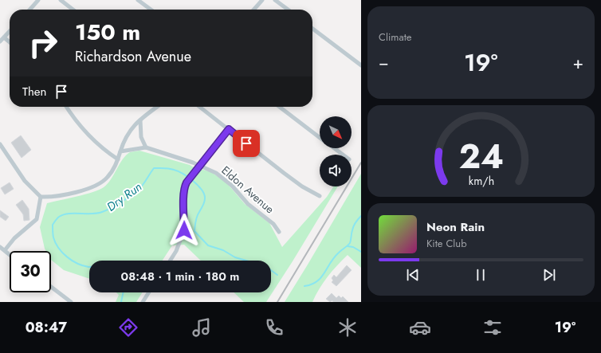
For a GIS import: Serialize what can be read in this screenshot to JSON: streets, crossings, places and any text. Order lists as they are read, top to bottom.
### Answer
{
  "streets": {
    "street": ["Eldon Avenue"]
  },
  "water": ["Dry Run"],
  "north": "bottom right",
  "page": {
    "tile": "Climate",
    "turn": ["150 m", "Richardson Avenue"],
    "heat": ["−", "19°", "+"],
    "then": "Then",
    "song": ["Neon Rain", "Kite Club"],
    "limit": "30",
    "trip": "08:48 · 1 min · 180 m",
    "tabs": ["08:47", "19°"],
    "gauge": ["24", "km/h"]
  }
}
